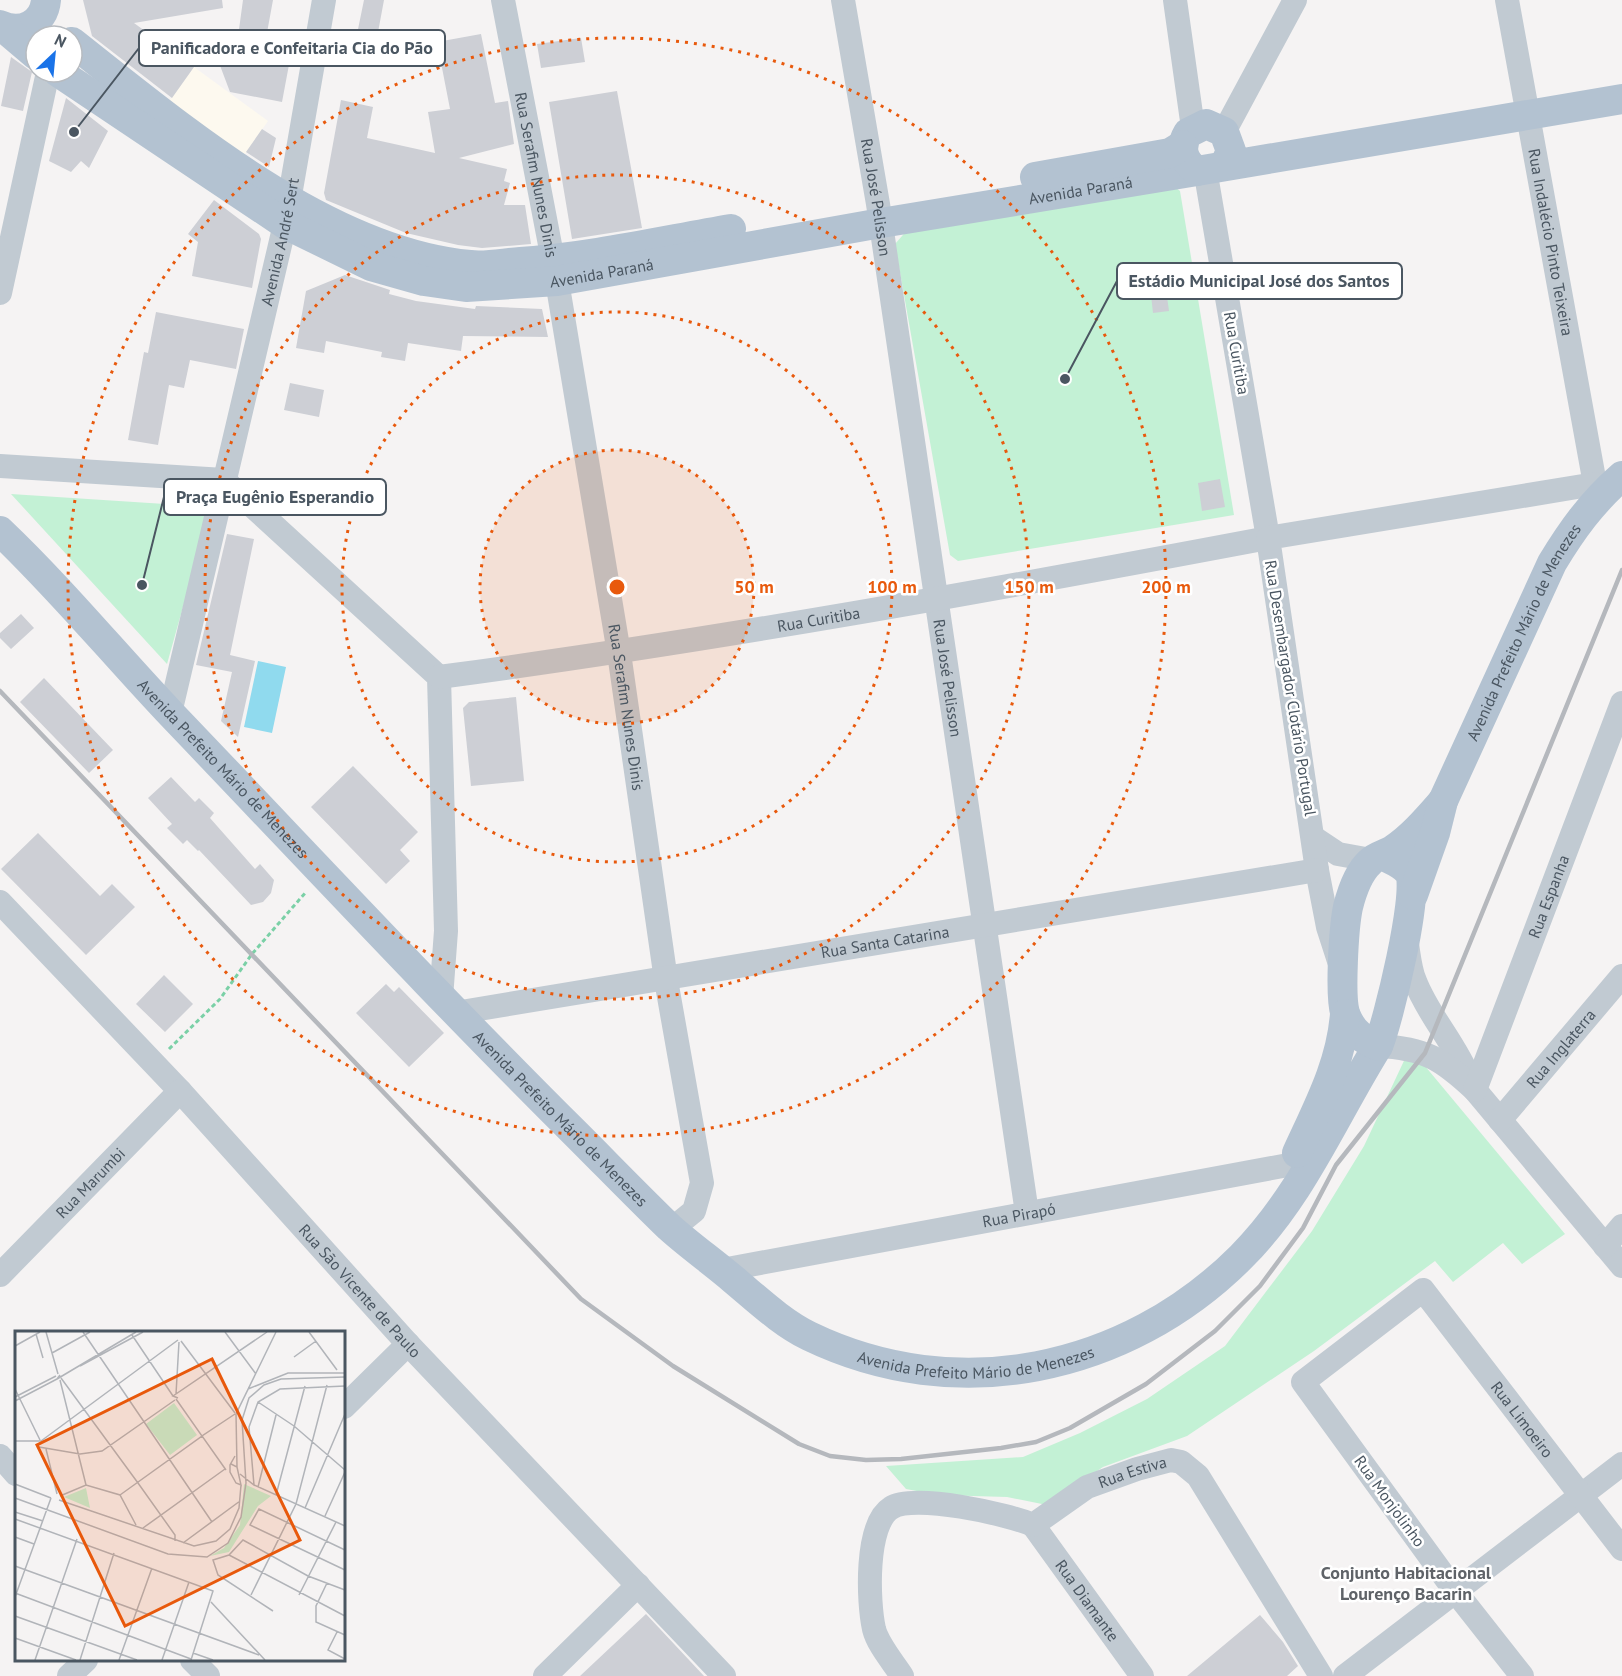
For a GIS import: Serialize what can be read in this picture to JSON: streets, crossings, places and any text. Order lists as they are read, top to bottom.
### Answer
{
  "streets": {
    "main road": ["Avenida Paraná", "Avenida Prefeito Mário de Menezes"],
    "street": [
      "Rua Serafim Nunes Dinis",
      "Rua José Pelisson",
      "Avenida André Sert",
      "Rua Indalécio Pinto Teixeira",
      "Rua Curitiba",
      "Rua Desembargador Clotário Portugal",
      "Rua Espanha",
      "Rua Santa Catarina",
      "Rua Inglaterra",
      "Rua Marumbi",
      "Rua Pirapó",
      "Rua São Vicente de Paulo",
      "Rua Limoeiro",
      "Rua Estiva",
      "Rua Monjolinho",
      "Rua Diamante"
    ]
  },
  "crossings": [
    ["Rua Serafim Nunes Dinis", "Avenida Paraná"],
    ["Rua Serafim Nunes Dinis", "Rua Curitiba"],
    ["Rua Serafim Nunes Dinis", "Avenida Prefeito Mário de Menezes"],
    ["Rua Serafim Nunes Dinis", "Rua Santa Catarina"],
    ["Avenida Paraná", "Rua José Pelisson"],
    ["Avenida Paraná", "Avenida André Sert"],
    ["Avenida Paraná", "Rua Indalécio Pinto Teixeira"],
    ["Avenida Paraná", "Rua Curitiba"],
    ["Rua José Pelisson", "Rua Curitiba"],
    ["Rua José Pelisson", "Rua Santa Catarina"],
    ["Rua José Pelisson", "Rua Pirapó"],
    ["Avenida André Sert", "Avenida Prefeito Mário de Menezes"],
    ["Rua Indalécio Pinto Teixeira", "Rua Curitiba"],
    ["Rua Indalécio Pinto Teixeira", "Avenida Prefeito Mário de Menezes"],
    ["Rua Curitiba", "Avenida Prefeito Mário de Menezes"],
    ["Rua Curitiba", "Rua Desembargador Clotário Portugal"],
    ["Avenida Prefeito Mário de Menezes", "Rua Desembargador Clotário Portugal"],
    ["Avenida Prefeito Mário de Menezes", "Rua Santa Catarina"],
    ["Avenida Prefeito Mário de Menezes", "Rua Pirapó"],
    ["Rua Desembargador Clotário Portugal", "Rua Santa Catarina"],
    ["Rua Marumbi", "Rua São Vicente de Paulo"],
    ["Rua Limoeiro", "Rua Monjolinho"],
    ["Rua Estiva", "Rua Diamante"]
  ],
  "districts": ["Conjunto Habitacional Lourenço Bacarin"],
  "places": ["Panificadora e Confeitaria Cia do Pão", "Estádio Municipal José dos Santos", "Praça Eugênio Esperandio"],
  "north": "top right",
  "rings": [
    "50 m",
    "100 m",
    "150 m",
    "200 m"
  ]
}
